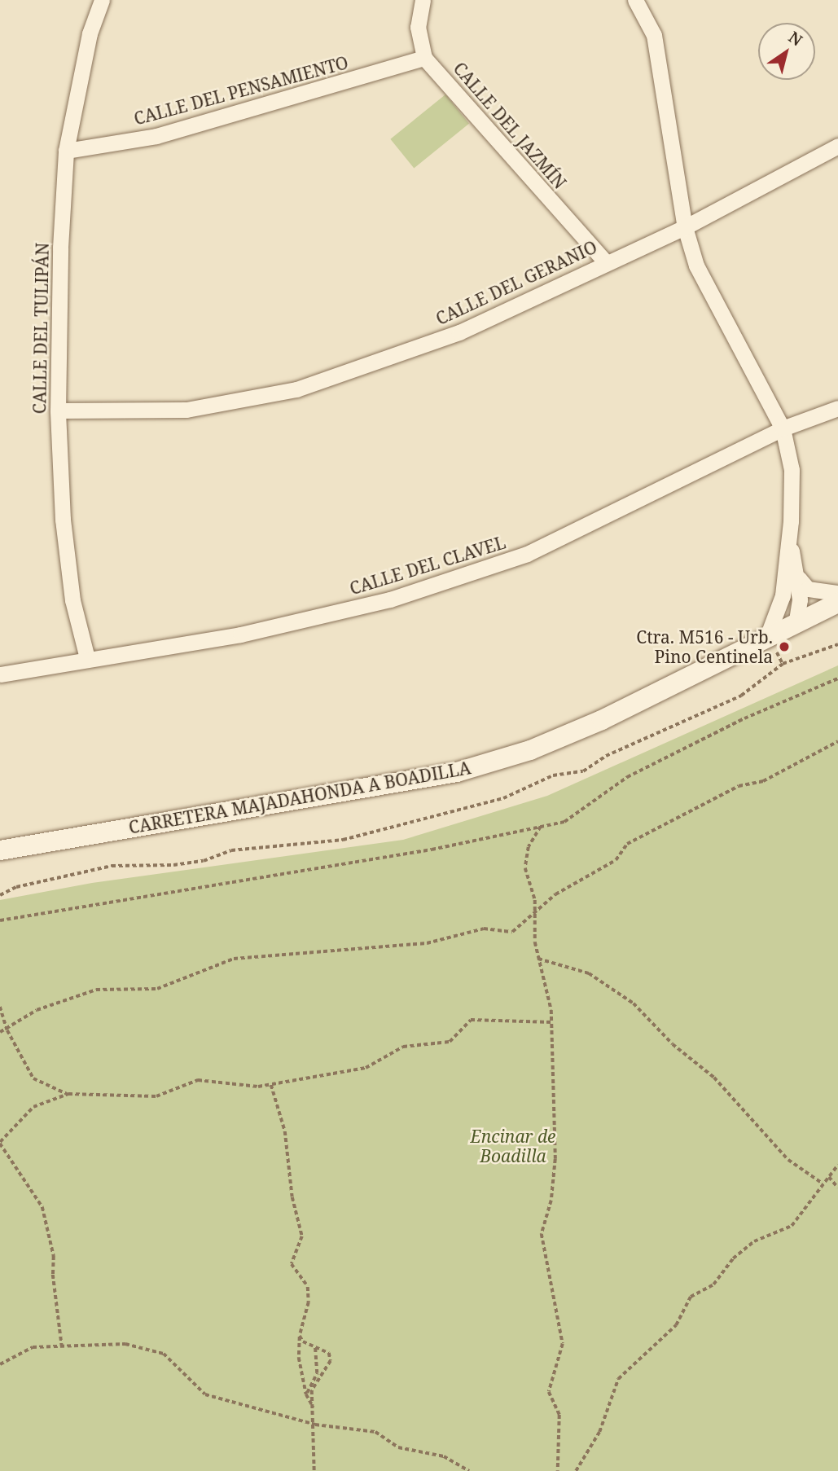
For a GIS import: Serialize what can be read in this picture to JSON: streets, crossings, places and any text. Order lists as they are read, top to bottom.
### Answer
{
  "streets": {
    "street": [
      "CALLE DEL PENSAMIENTO",
      "CALLE DEL JAZMÍN",
      "CALLE DEL GERANIO",
      "CALLE DEL TULIPÁN",
      "CALLE DEL CLAVEL",
      "CARRETERA MAJADAHONDA A BOADILLA"
    ]
  },
  "crossings": [
    ["CALLE DEL PENSAMIENTO", "CALLE DEL JAZMÍN"],
    ["CALLE DEL PENSAMIENTO", "CALLE DEL TULIPÁN"],
    ["CALLE DEL JAZMÍN", "CALLE DEL GERANIO"],
    ["CALLE DEL GERANIO", "CALLE DEL TULIPÁN"],
    ["CALLE DEL TULIPÁN", "CALLE DEL CLAVEL"]
  ],
  "parks": ["Encinar de Boadilla"],
  "places": ["Ctra. M516 - Urb. Pino Centinela"],
  "north": "top right"
}
